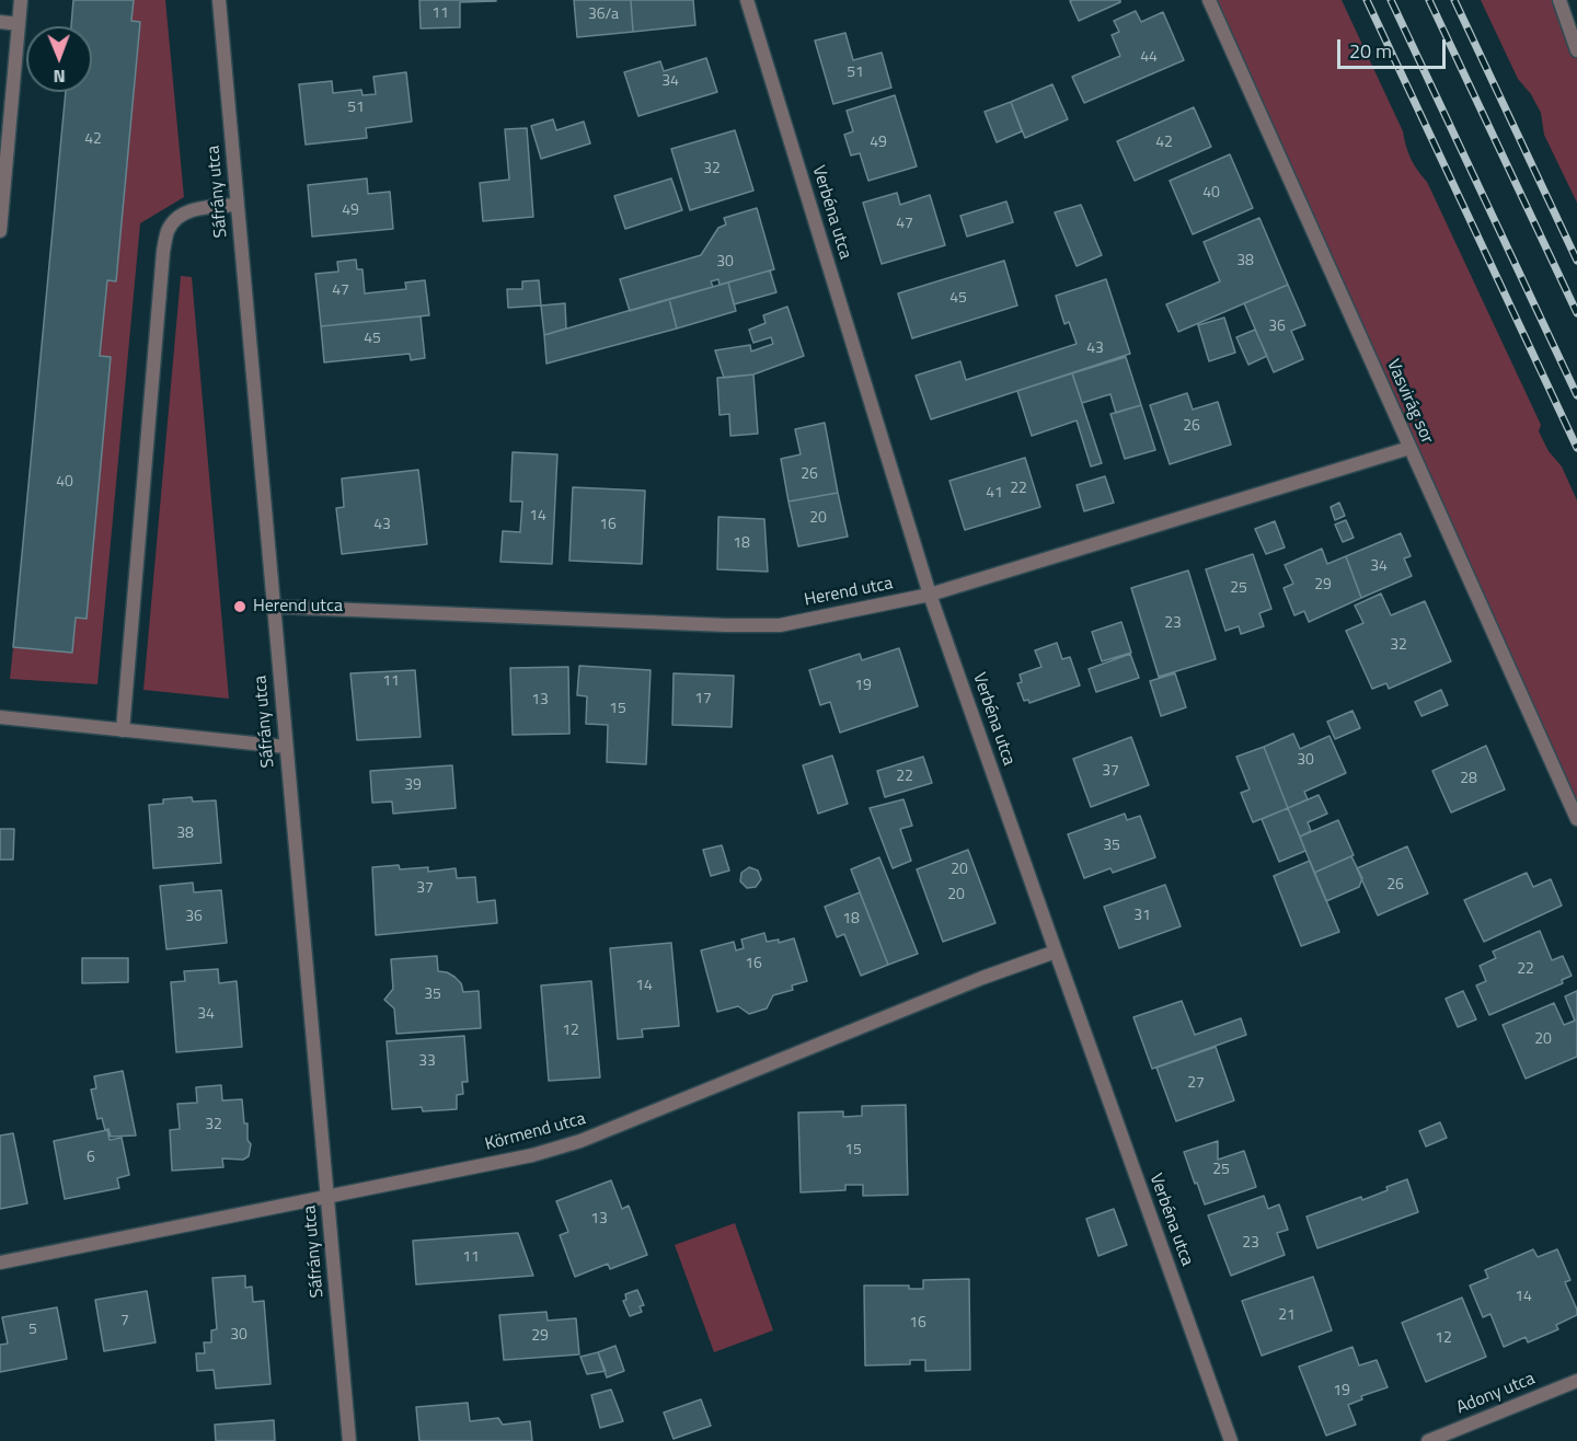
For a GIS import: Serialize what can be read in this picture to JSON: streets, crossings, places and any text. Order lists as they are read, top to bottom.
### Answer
{
  "streets": {
    "street": [
      "Sáfrány utca",
      "Verbéna utca",
      "Vasvirág sor",
      "Herend utca",
      "Körmend utca",
      "Adony utca"
    ]
  },
  "crossings": [
    ["Sáfrány utca", "Herend utca"],
    ["Sáfrány utca", "Körmend utca"],
    ["Verbéna utca", "Herend utca"],
    ["Verbéna utca", "Körmend utca"],
    ["Vasvirág sor", "Herend utca"]
  ],
  "places": ["Herend utca"],
  "house_numbers": [
    "11",
    "36/a",
    "44",
    "51",
    "34",
    "51",
    "42",
    "49",
    "42",
    "32",
    "40",
    "49",
    "47",
    "38",
    "30",
    "47",
    "45",
    "36",
    "45",
    "43",
    "26",
    "26",
    "40",
    "22",
    "41",
    "14",
    "20",
    "43",
    "16",
    "18",
    "34",
    "29",
    "25",
    "23",
    "32",
    "11",
    "19",
    "17",
    "13",
    "15",
    "30",
    "37",
    "22",
    "28",
    "39",
    "38",
    "35",
    "20",
    "26",
    "37",
    "20",
    "31",
    "36",
    "18",
    "16",
    "22",
    "14",
    "35",
    "34",
    "12",
    "20",
    "33",
    "27",
    "32",
    "15",
    "6",
    "25",
    "13",
    "23",
    "11",
    "14",
    "21",
    "7",
    "16",
    "5",
    "30",
    "29",
    "12",
    "19"
  ],
  "scale_bar": "20 m",
  "north": "bottom"
}
